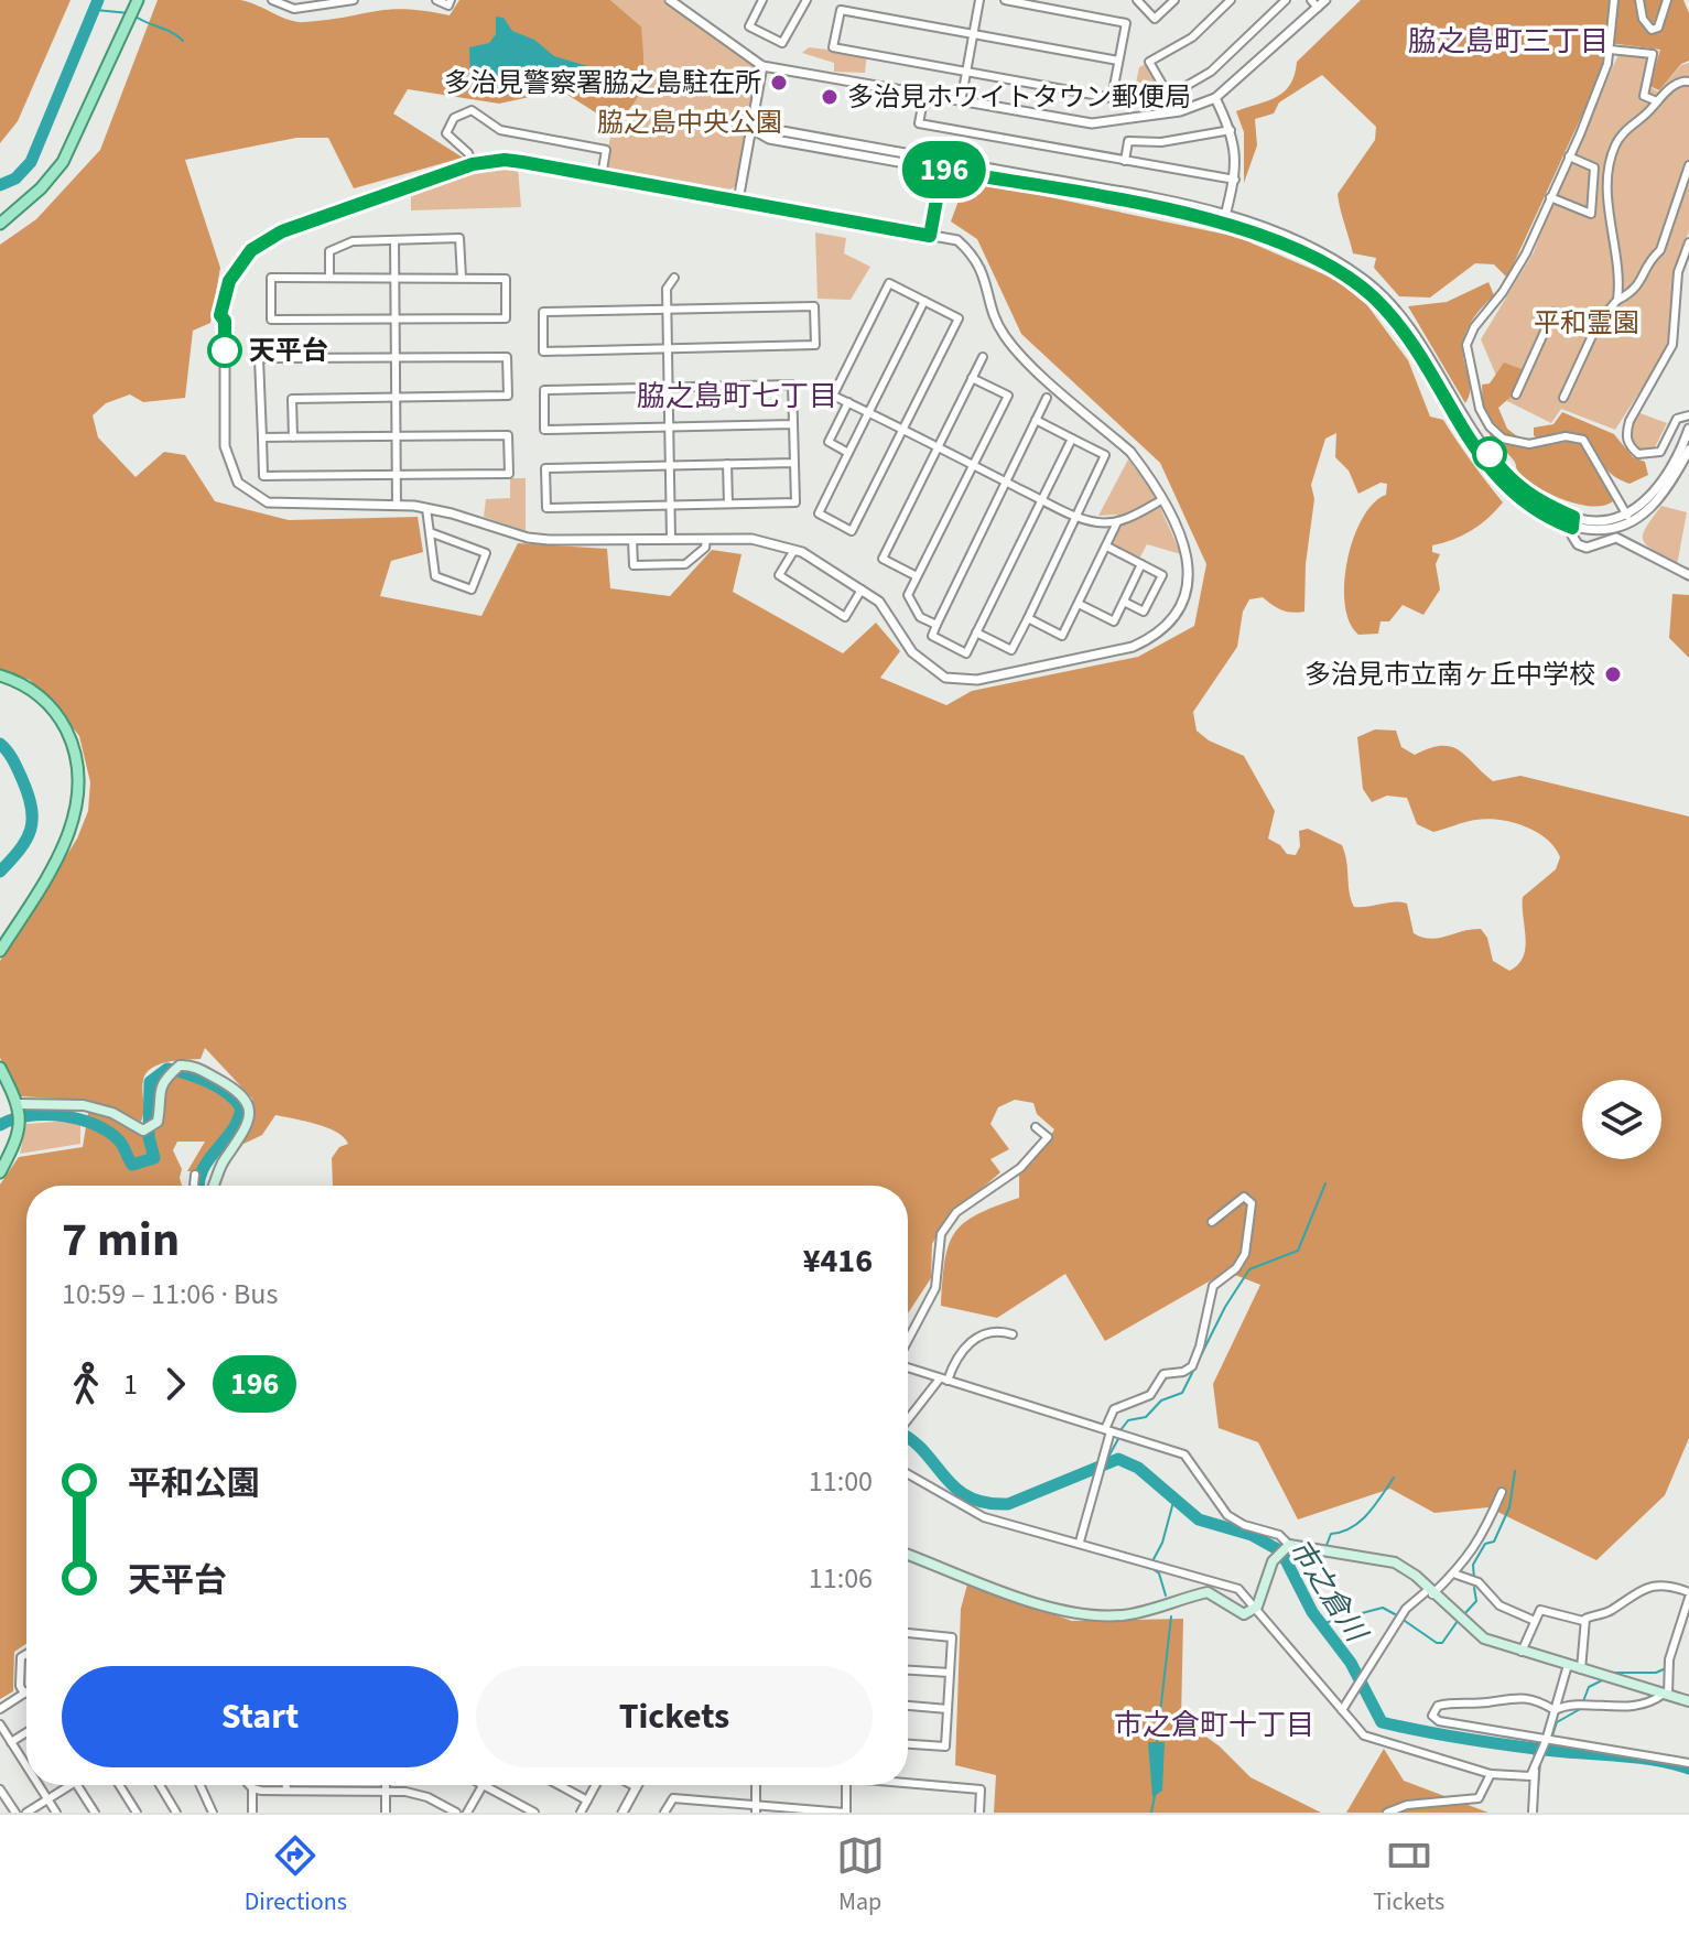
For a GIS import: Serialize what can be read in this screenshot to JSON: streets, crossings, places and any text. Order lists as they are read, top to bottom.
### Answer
{
  "districts": ["脇之島町三丁目", "脇之島町七丁目", "市之倉町十丁目"],
  "water": ["市之倉川"],
  "parks": ["脇之島中央公園", "平和霊園"],
  "places": [
    "多治見警察署脇之島駐在所",
    "多治見ホワイトタウン郵便局",
    "天平台",
    "多治見市立南ヶ丘中学校"
  ],
  "lines": ["bus line 196"],
  "page": {
    "on_map": "196",
    "heading": ["7 min", "10:59 – 11:06 · Bus", "¥416"],
    "legs": ["1", "196"],
    "list": [
      {
        "name": "平和公園",
        "value": "11:00"
      },
      {
        "name": "天平台",
        "value": "11:06"
      }
    ],
    "buttons": ["Start", "Tickets"],
    "tabs": ["Directions", "Map", "Tickets"]
  }
}
